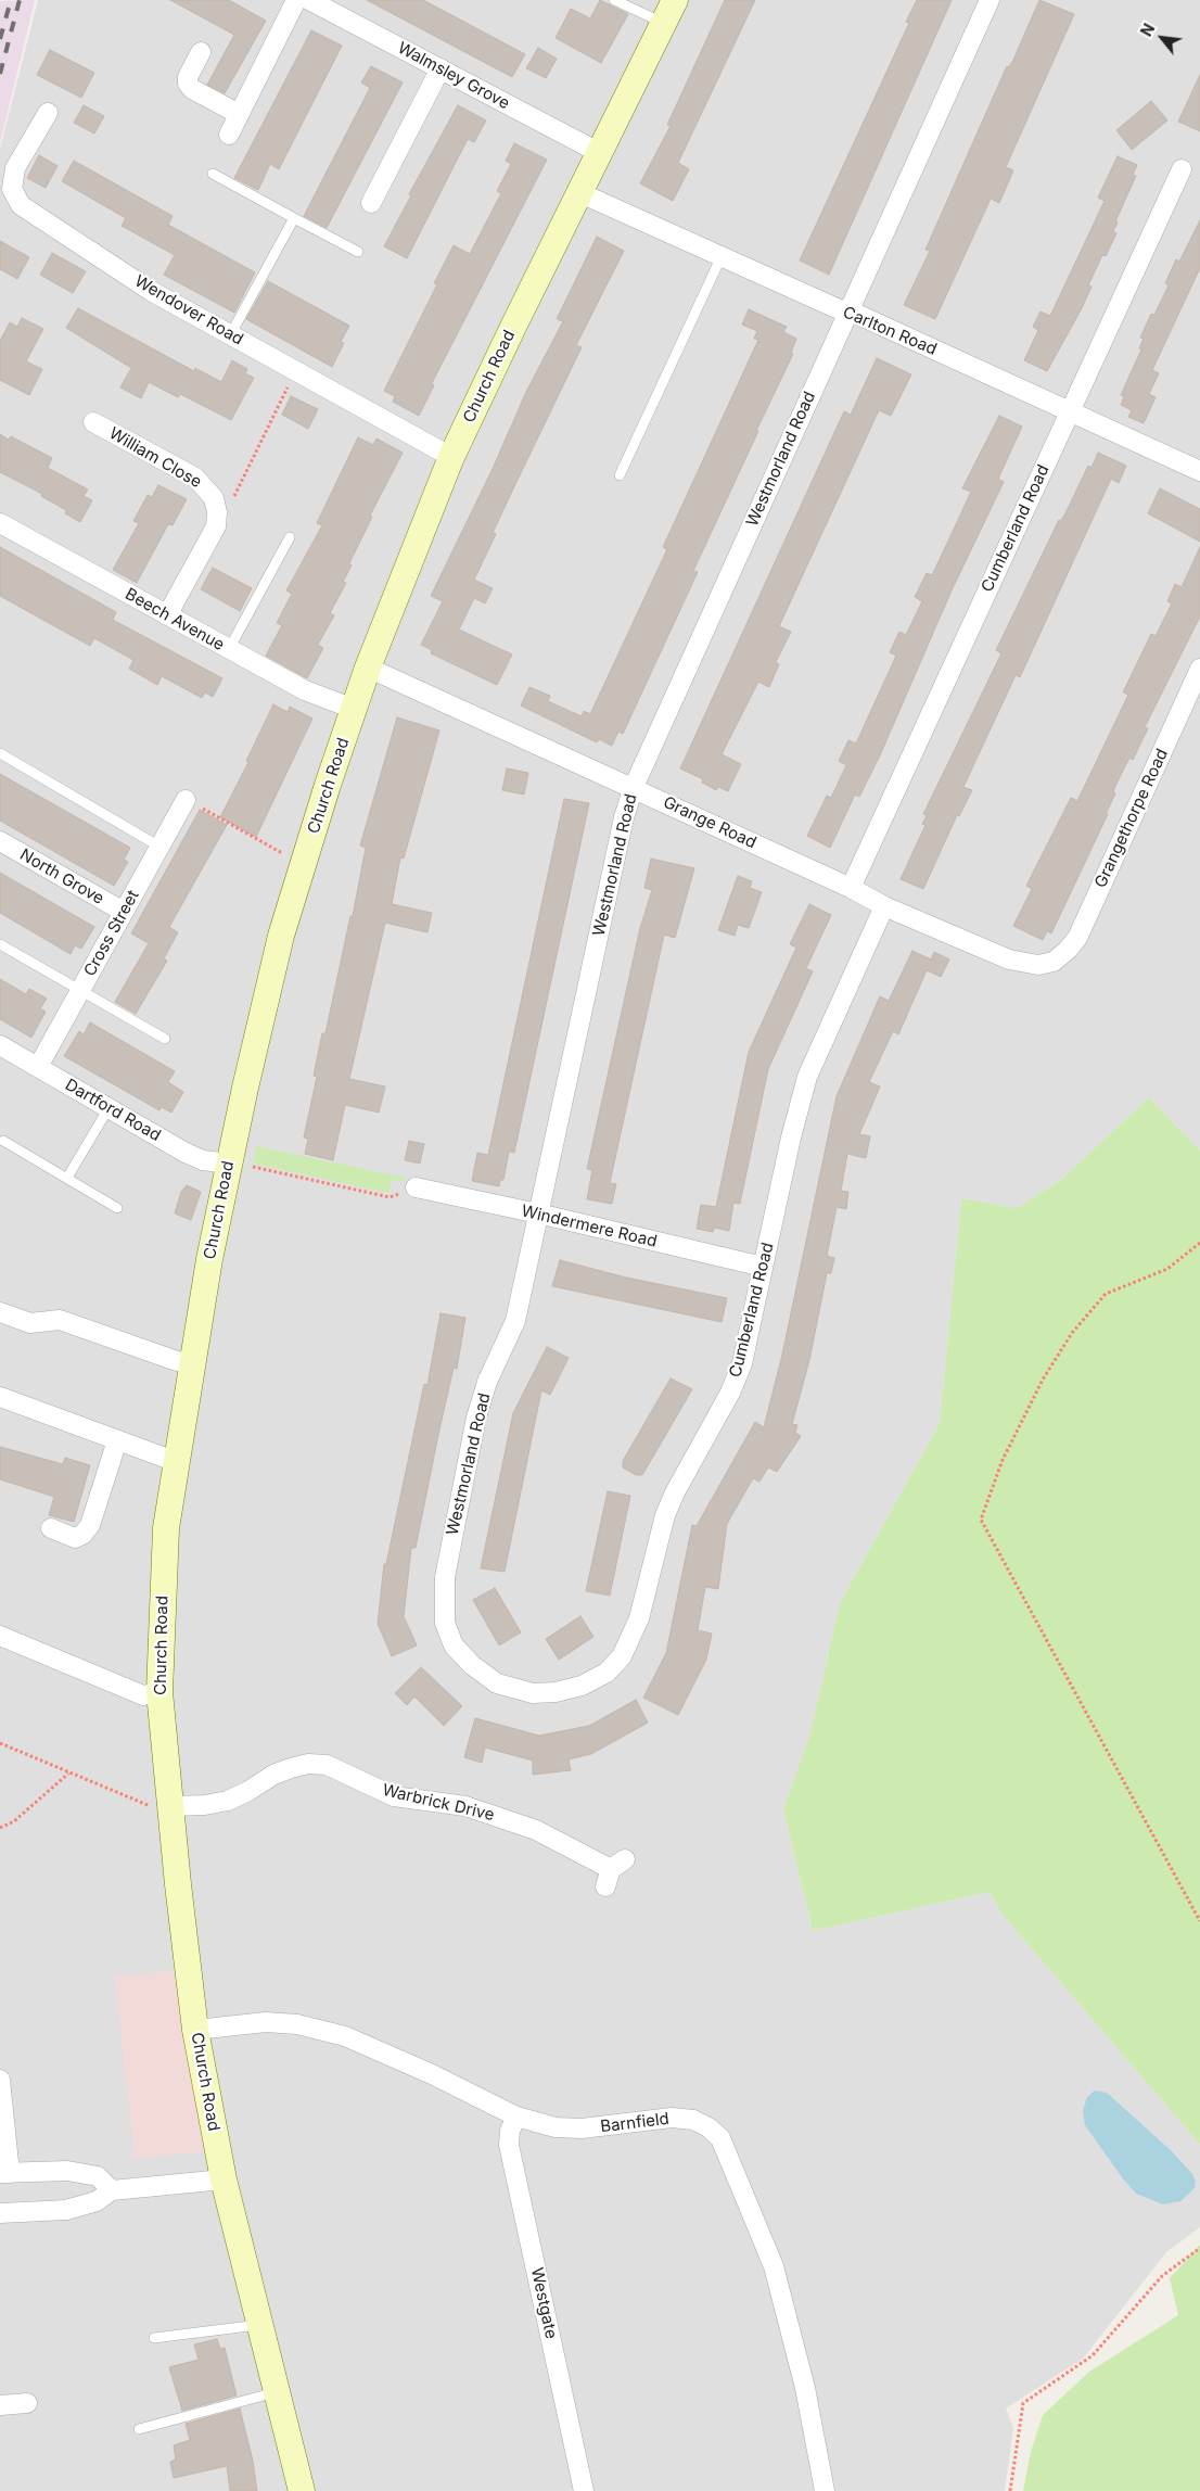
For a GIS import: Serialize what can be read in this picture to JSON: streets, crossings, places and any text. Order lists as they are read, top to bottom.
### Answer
{
  "streets": {
    "main road": ["Church Road"],
    "street": [
      "Walmsley Grove",
      "Wendover Road",
      "Carlton Road",
      "William Close",
      "Westmorland Road",
      "Cumberland Road",
      "Beech Avenue",
      "Grangethorpe Road",
      "Grange Road",
      "North Grove",
      "Cross Street",
      "Dartford Road",
      "Windermere Road",
      "Warbrick Drive",
      "Barnfield",
      "Westgate"
    ]
  },
  "crossings": [
    ["Walmsley Grove", "Church Road"],
    ["Wendover Road", "Church Road"],
    ["Carlton Road", "Church Road"],
    ["Carlton Road", "Westmorland Road"],
    ["Carlton Road", "Cumberland Road"],
    ["Church Road", "Beech Avenue"],
    ["Church Road", "Grange Road"],
    ["Church Road", "Dartford Road"],
    ["Church Road", "Warbrick Drive"],
    ["Church Road", "Barnfield"],
    ["Westmorland Road", "Cumberland Road"],
    ["Westmorland Road", "Grange Road"],
    ["Westmorland Road", "Windermere Road"],
    ["Cumberland Road", "Grange Road"],
    ["Cumberland Road", "Windermere Road"],
    ["Grangethorpe Road", "Grange Road"],
    ["North Grove", "Cross Street"],
    ["Cross Street", "Dartford Road"],
    ["Barnfield", "Westgate"]
  ],
  "north": "top left"
}
